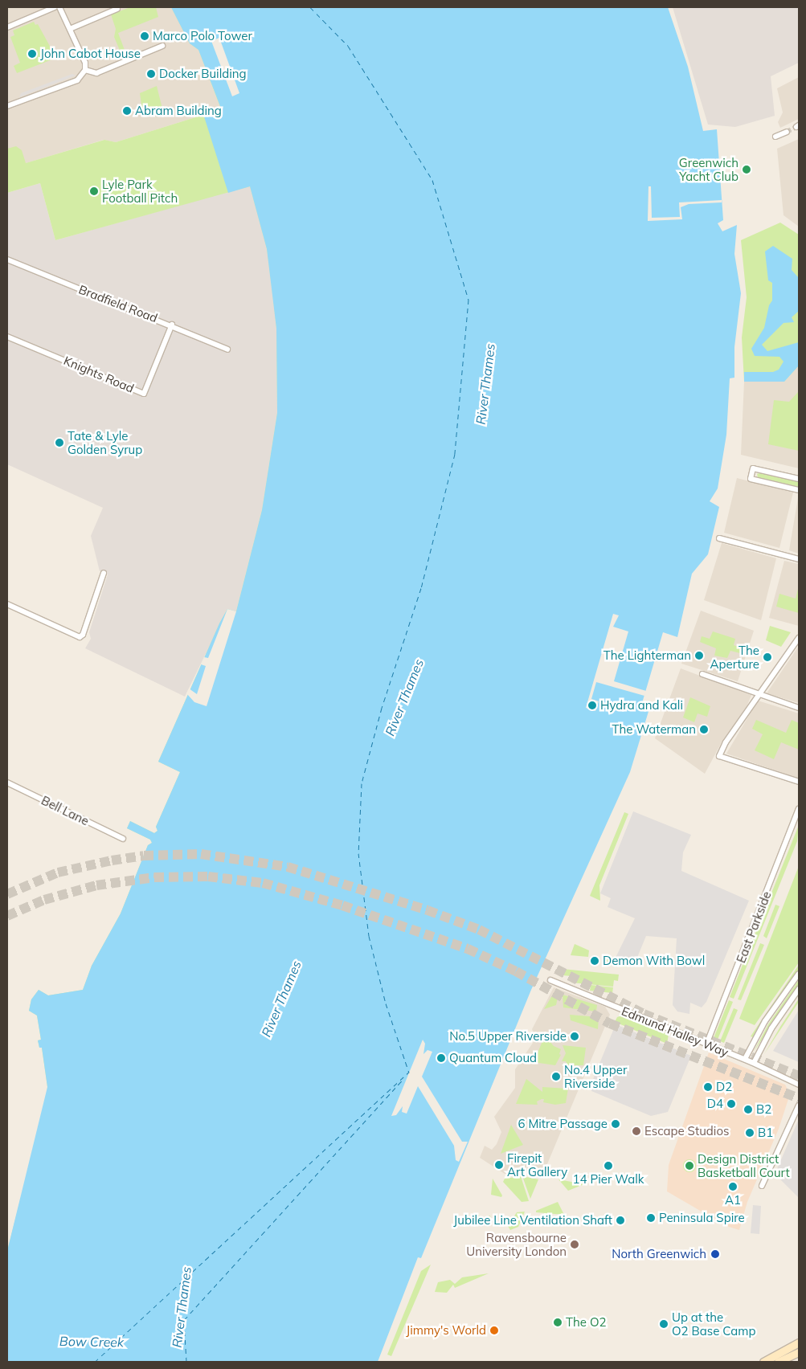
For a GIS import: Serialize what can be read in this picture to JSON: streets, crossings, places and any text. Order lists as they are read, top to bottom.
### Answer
{
  "streets": {
    "street": [
      "Bradfield Road",
      "Knights Road",
      "Bell Lane",
      "East Parkside",
      "Edmund Halley Way"
    ]
  },
  "crossings": [
    ["Bradfield Road", "Knights Road"],
    ["East Parkside", "Edmund Halley Way"]
  ],
  "water": ["River Thames", "Bow Creek"],
  "places": [
    "Marco Polo Tower",
    "John Cabot House",
    "Docker Building",
    "Abram Building",
    "Greenwich Yacht Club",
    "Lyle Park Football Pitch",
    "Tate & Lyle Golden Syrup",
    "The Lighterman",
    "The Aperture",
    "Hydra and Kali",
    "The Waterman",
    "Demon With Bowl",
    "No.5 Upper Riverside",
    "Quantum Cloud",
    "No.4 Upper Riverside",
    "D2",
    "D4",
    "B2",
    "6 Mitre Passage",
    "Escape Studios",
    "B1",
    "Firepit Art Gallery",
    "14 Pier Walk",
    "Design District Basketball Court",
    "A1",
    "Peninsula Spire",
    "Jubilee Line Ventilation Shaft",
    "Ravensbourne University London",
    "North Greenwich",
    "The O2",
    "Up at the O2 Base Camp",
    "Jimmy's World"
  ]
}
